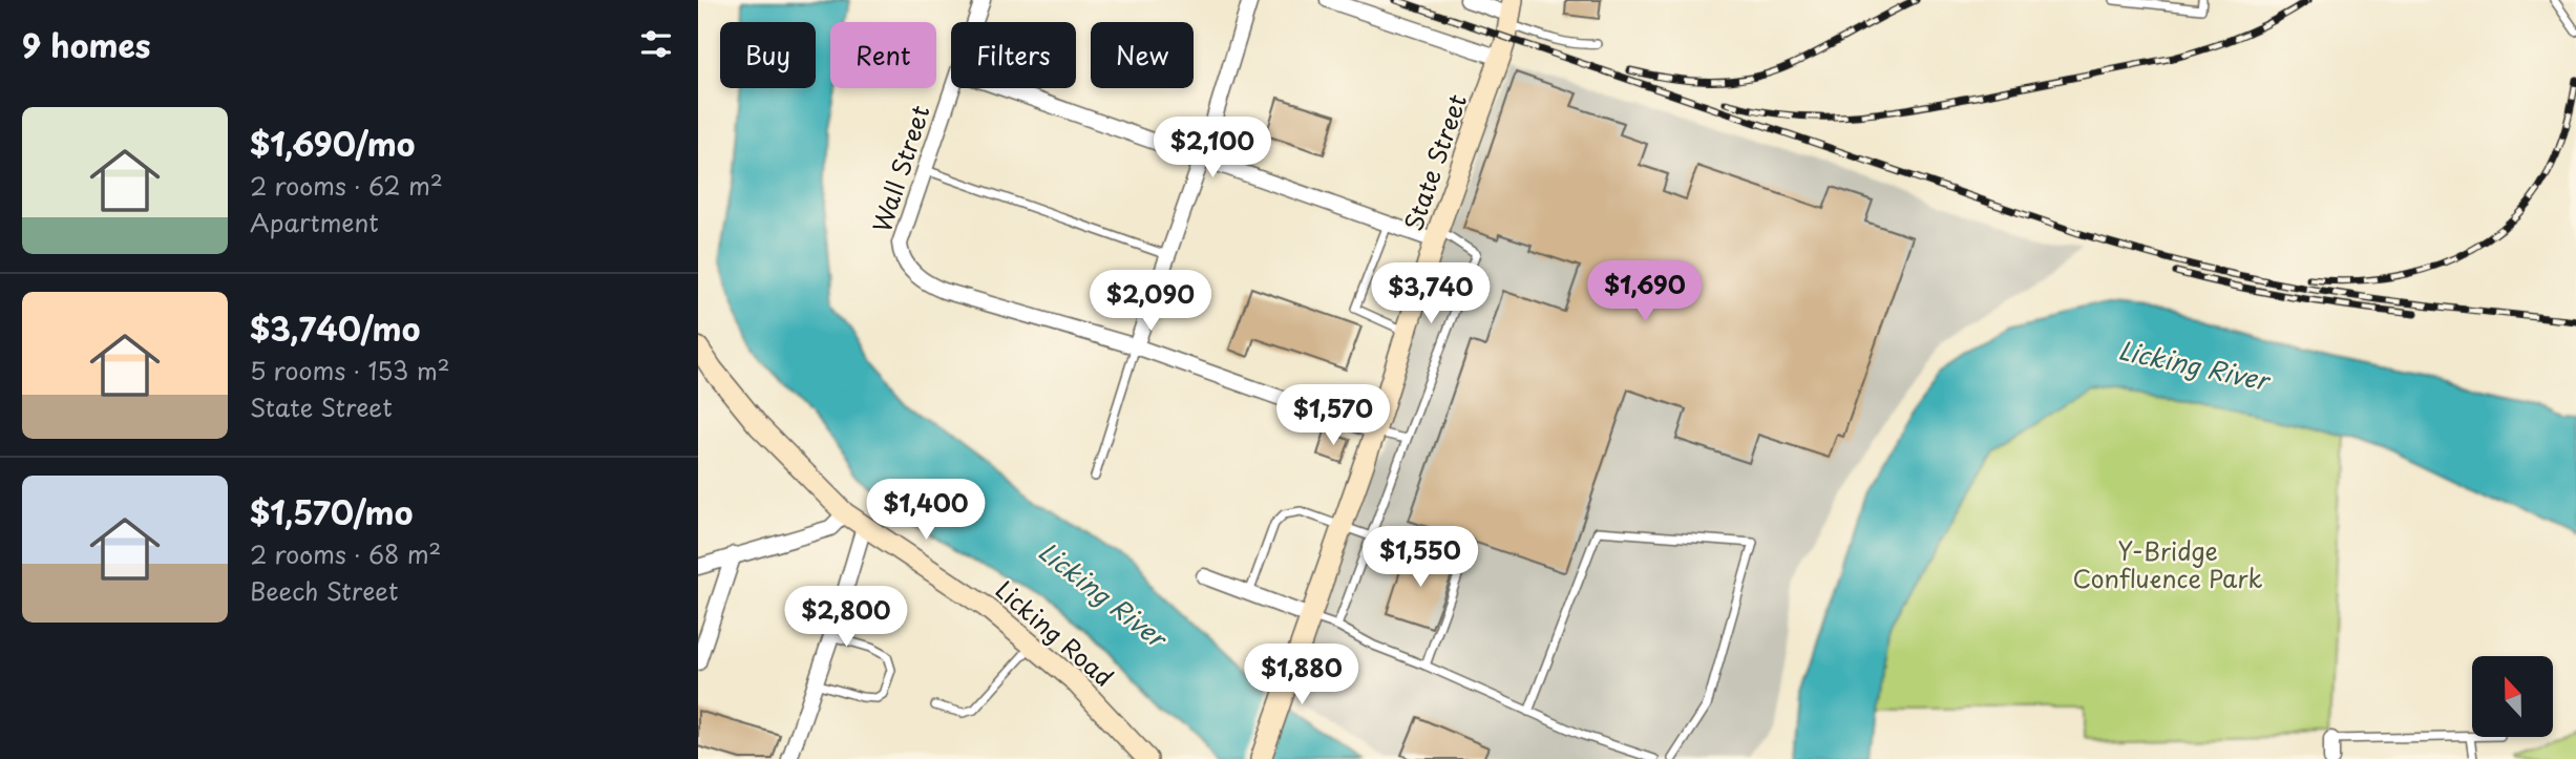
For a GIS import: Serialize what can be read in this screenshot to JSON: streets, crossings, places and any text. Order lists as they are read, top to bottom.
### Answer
{
  "streets": {
    "main road": ["State Street", "Licking Road"],
    "street": ["Wall Street"]
  },
  "water": ["Licking River"],
  "parks": ["Y-Bridge Confluence Park"],
  "north": "top",
  "page": {
    "heading": "9 homes",
    "chip": [
      "Buy",
      "Rent",
      "Filters",
      "New"
    ],
    "list": [
      {
        "name": "$1,690/mo",
        "note": "2 rooms · 62 m² · Apartment"
      },
      {
        "name": "$3,740/mo",
        "note": "5 rooms · 153 m² · State Street"
      },
      {
        "name": "$1,570/mo",
        "note": "2 rooms · 68 m² · Beech Street"
      }
    ],
    "price": [
      "$2,100",
      "$1,690",
      "$3,740",
      "$2,090",
      "$1,570",
      "$1,400",
      "$1,550",
      "$2,800",
      "$1,880"
    ]
  }
}
